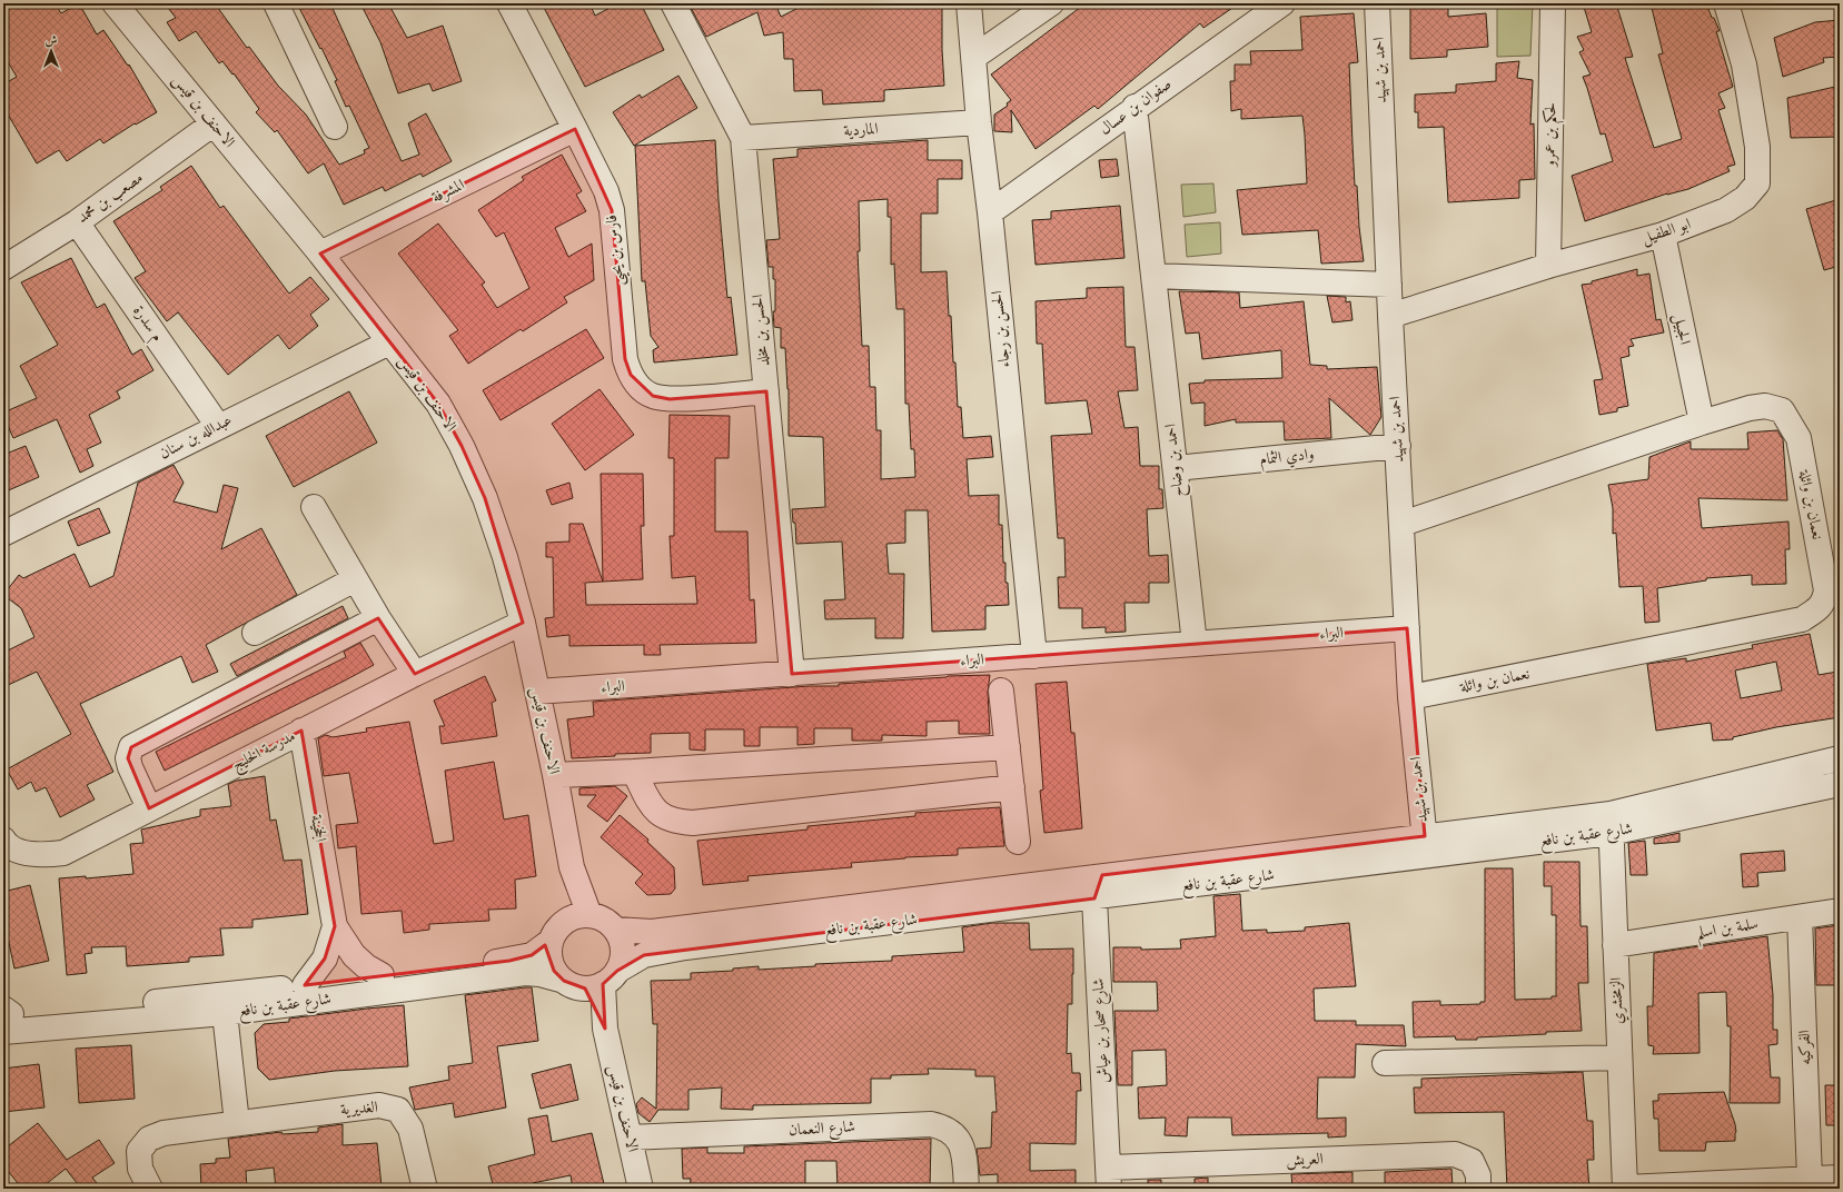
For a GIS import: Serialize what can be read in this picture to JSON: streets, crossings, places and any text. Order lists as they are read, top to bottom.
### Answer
{
  "streets": {
    "street": [
      "احمد بن شهيد",
      "صفوان بن عسال",
      "الاحنف بن قيس",
      "الماردية",
      "لحكم بن عمرو",
      "المشرفة",
      "مصعب بن محمد",
      "ابو الطفيل",
      "فارس بن يحيى",
      "م سدرة",
      "الحسن بن رجاء",
      "الجبيل",
      "الحسن بن مخلد",
      "عبدالله بن سنان",
      "وادي الثمام",
      "احمد بن وضاح",
      "نعمان بن وائلة",
      "البراء",
      "مدرسة الخليج",
      "الجخينة",
      "شارع عقبة بن نافع",
      "سلمة بن اسلم",
      "الزمخشري",
      "شارع صحار بن عياش",
      "الفركيه",
      "الغديرية",
      "شارع النعمان",
      "العريش"
    ]
  },
  "crossings": [
    ["احمد بن شهيد", "ابو الطفيل"],
    ["احمد بن شهيد", "وادي الثمام"],
    ["احمد بن شهيد", "نعمان بن وائلة"],
    ["احمد بن شهيد", "البراء"],
    ["احمد بن شهيد", "شارع عقبة بن نافع"],
    ["صفوان بن عسال", "الحسن بن رجاء"],
    ["صفوان بن عسال", "احمد بن وضاح"],
    ["الاحنف بن قيس", "المشرفة"],
    ["الاحنف بن قيس", "مصعب بن محمد"],
    ["الاحنف بن قيس", "عبدالله بن سنان"],
    ["الاحنف بن قيس", "البراء"],
    ["الاحنف بن قيس", "مدرسة الخليج"],
    ["الاحنف بن قيس", "شارع عقبة بن نافع"],
    ["الاحنف بن قيس", "شارع النعمان"],
    ["الماردية", "الحسن بن رجاء"],
    ["الماردية", "الحسن بن مخلد"],
    ["لحكم بن عمرو", "ابو الطفيل"],
    ["المشرفة", "فارس بن يحيى"],
    ["مصعب بن محمد", "م سدرة"],
    ["ابو الطفيل", "الجبيل"],
    ["فارس بن يحيى", "الحسن بن مخلد"],
    ["م سدرة", "عبدالله بن سنان"],
    ["الحسن بن رجاء", "البراء"],
    ["الجبيل", "نعمان بن وائلة"],
    ["الحسن بن مخلد", "البراء"],
    ["وادي الثمام", "احمد بن وضاح"],
    ["احمد بن وضاح", "البراء"],
    ["مدرسة الخليج", "الجخينة"],
    ["الجخينة", "شارع عقبة بن نافع"],
    ["شارع عقبة بن نافع", "الزمخشري"],
    ["شارع عقبة بن نافع", "شارع صحار بن عياش"],
    ["سلمة بن اسلم", "الزمخشري"],
    ["سلمة بن اسلم", "الفركيه"],
    ["شارع صحار بن عياش", "العريش"]
  ],
  "north": "top"
}
